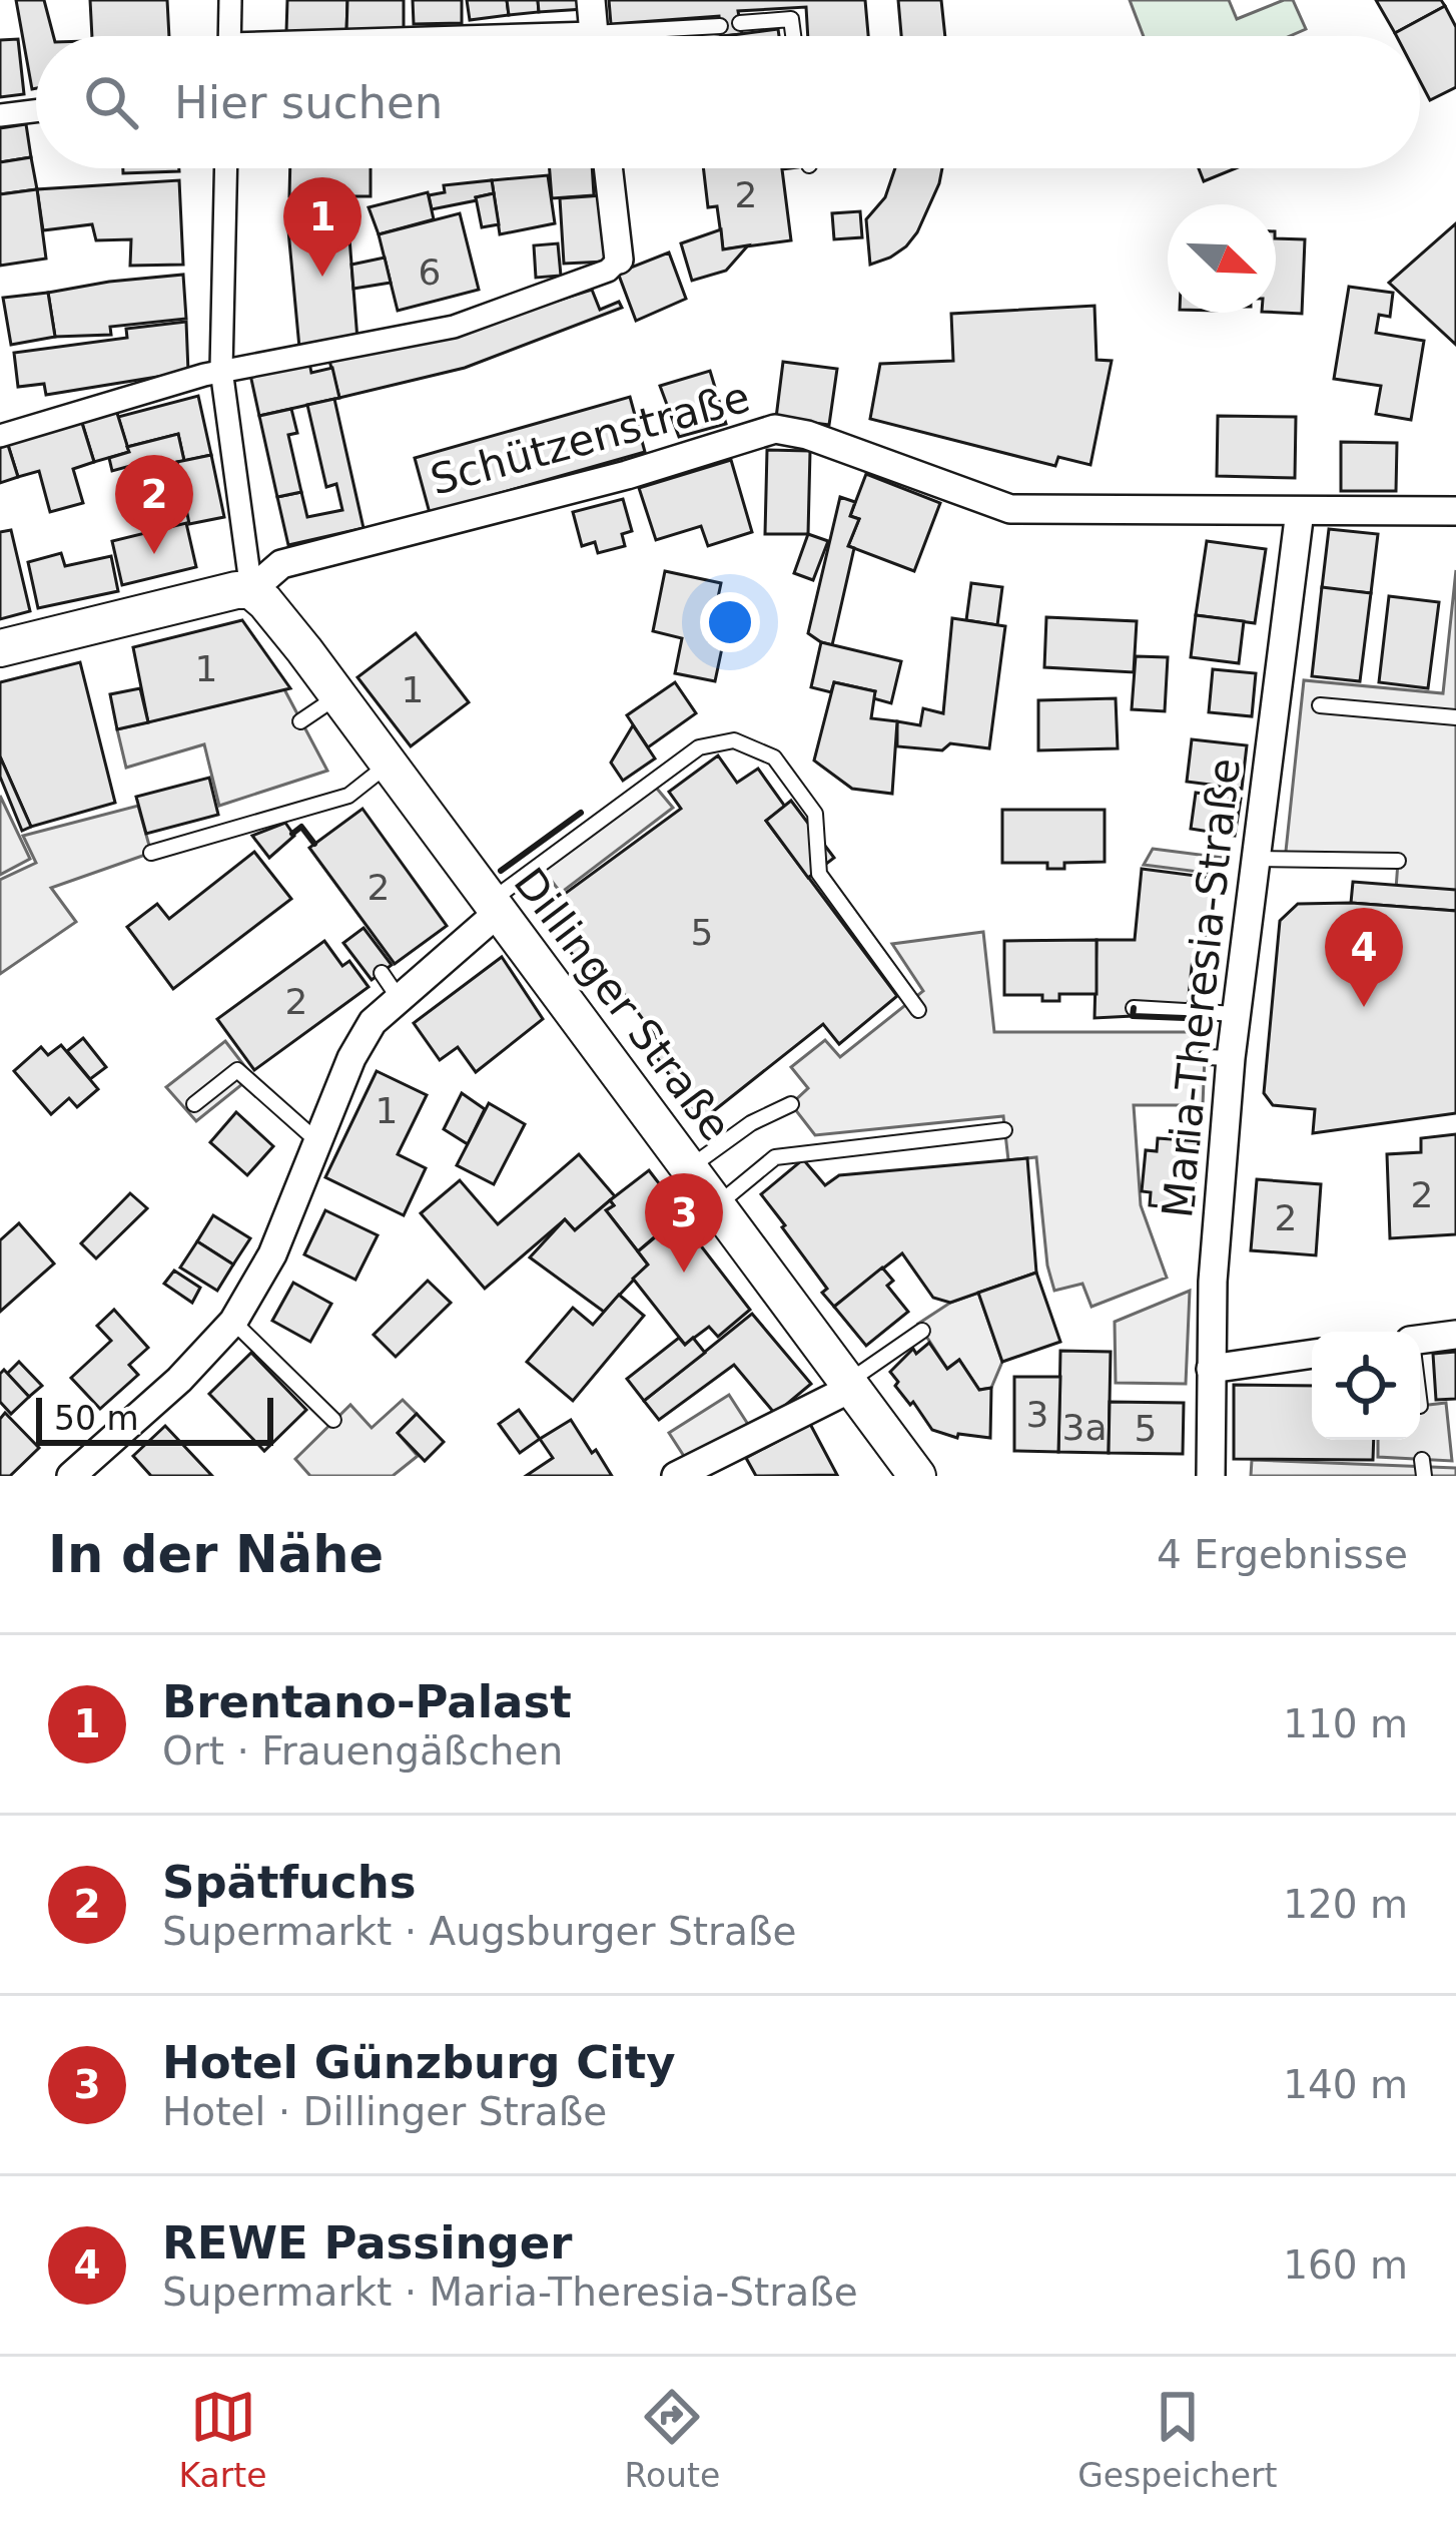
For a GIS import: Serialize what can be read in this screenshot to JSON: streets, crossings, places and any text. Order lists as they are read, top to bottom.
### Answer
{
  "streets": {
    "street": ["Schützenstraße", "Maria-Theresia-Straße", "Dillinger Straße"]
  },
  "crossings": [
    ["Schützenstraße", "Maria-Theresia-Straße"],
    ["Schützenstraße", "Dillinger Straße"]
  ],
  "house_numbers": [
    "2",
    "6",
    "1",
    "1",
    "2",
    "5",
    "2",
    "1",
    "2",
    "2",
    "3",
    "3a",
    "5"
  ],
  "scale_bar": "50 m",
  "north": "bottom right",
  "page": {
    "search": "Hier suchen",
    "pins": [
      "1",
      "2",
      "4",
      "3"
    ],
    "scale": "50 m",
    "heading": ["In der Nähe", "4 Ergebnisse"],
    "list": [
      {
        "mark": "1",
        "name": "Brentano-Palast",
        "note": "Ort · Frauengäßchen",
        "value": "110 m"
      },
      {
        "mark": "2",
        "name": "Spätfuchs",
        "note": "Supermarkt · Augsburger Straße",
        "value": "120 m"
      },
      {
        "mark": "3",
        "name": "Hotel Günzburg City",
        "note": "Hotel · Dillinger Straße",
        "value": "140 m"
      },
      {
        "mark": "4",
        "name": "REWE Passinger",
        "note": "Supermarkt · Maria-Theresia-Straße",
        "value": "160 m"
      }
    ],
    "nav": ["Karte", "Route", "Gespeichert"]
  }
}
